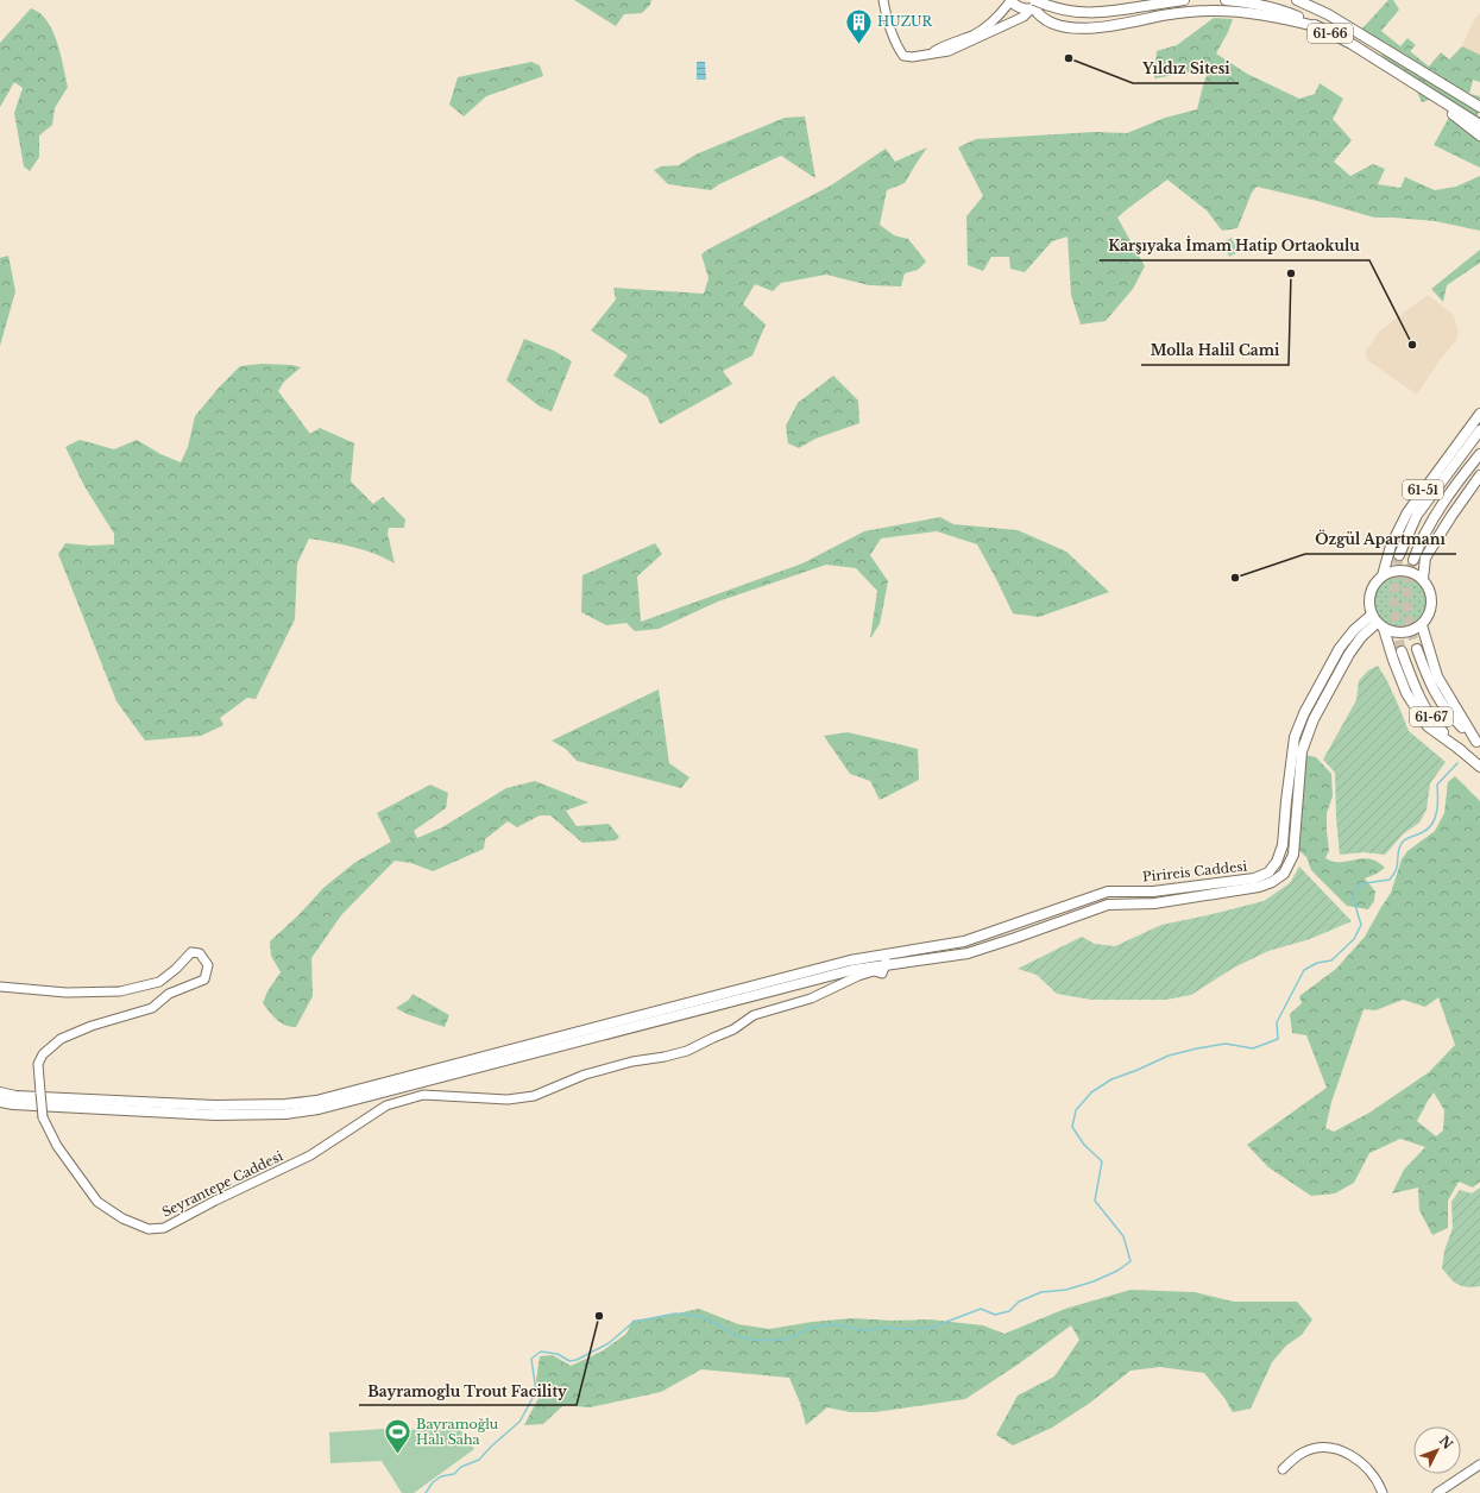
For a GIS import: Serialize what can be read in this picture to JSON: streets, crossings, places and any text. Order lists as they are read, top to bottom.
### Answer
{
  "streets": {
    "main road": [
      "61-66",
      "61-51",
      "61-67",
      "Pirireis Caddesi"
    ],
    "street": ["Seyrantepe Caddesi"]
  },
  "crossings": [
    ["61-51", "61-67"],
    ["61-51", "Pirireis Caddesi"],
    ["61-67", "Pirireis Caddesi"],
    ["Pirireis Caddesi", "Seyrantepe Caddesi"]
  ],
  "places": {
    "building": ["HUZUR"],
    "other": [
      "Yıldız Sitesi",
      "Molla Halil Cami",
      "Karşıyaka İmam Hatip Ortaokulu",
      "Özgül Apartmanı",
      "Bayramoglu Trout Facility"
    ],
    "sports": ["Bayramoğlu Halı Saha"]
  },
  "north": "top right"
}
